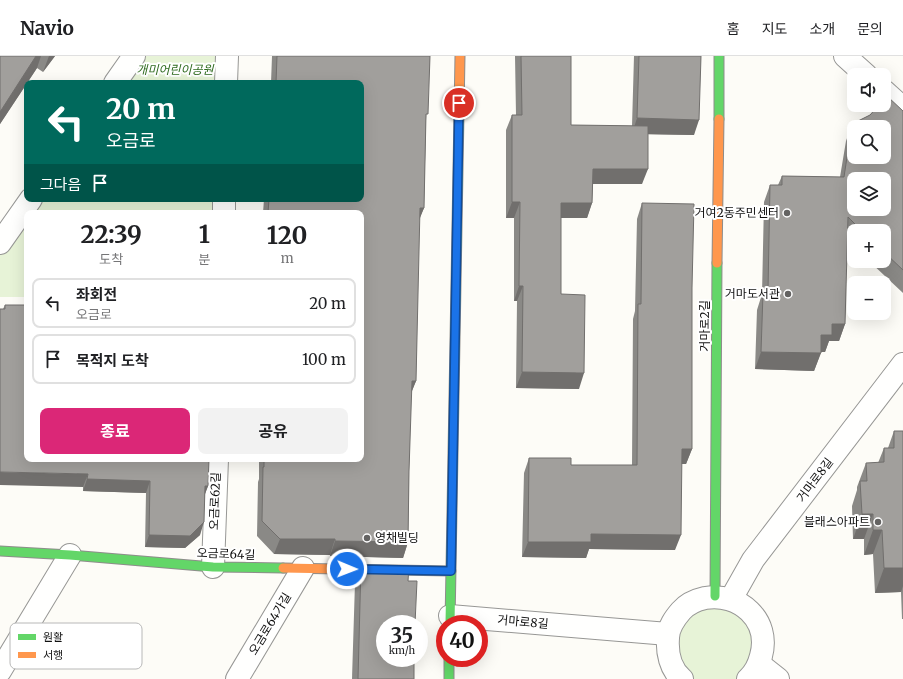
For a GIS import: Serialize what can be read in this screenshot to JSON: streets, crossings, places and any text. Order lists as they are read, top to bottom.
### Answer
{
  "streets": {
    "street": [
      "거마로2길",
      "거마로8길",
      "오금로62길",
      "오금로64길",
      "오금로64가길"
    ]
  },
  "crossings": [
    ["거마로2길", "거마로8길"],
    ["오금로62길", "오금로64길"],
    ["오금로64길", "오금로64가길"]
  ],
  "parks": ["개미어린이공원"],
  "places": [
    "거여2동주민센터",
    "거마도서관",
    "블래스아파트",
    "영채빌딩"
  ],
  "legend": ["원활", "서행"],
  "page": {
    "header": "Navio",
    "nav": [
      "홈",
      "지도",
      "소개",
      "문의"
    ],
    "map_buttons": ["+", "−"],
    "turn": ["20 m", "오금로"],
    "then": "그다음",
    "eta": [
      "22:39",
      "도착",
      "1",
      "분",
      "120",
      "m"
    ],
    "list": [
      {
        "name": "좌회전",
        "note": "오금로",
        "value": "20 m"
      },
      {
        "name": "목적지 도착",
        "value": "100 m"
      }
    ],
    "buttons": ["종료", "공유"],
    "speed": "35 km/h",
    "limit": "40"
  }
}
